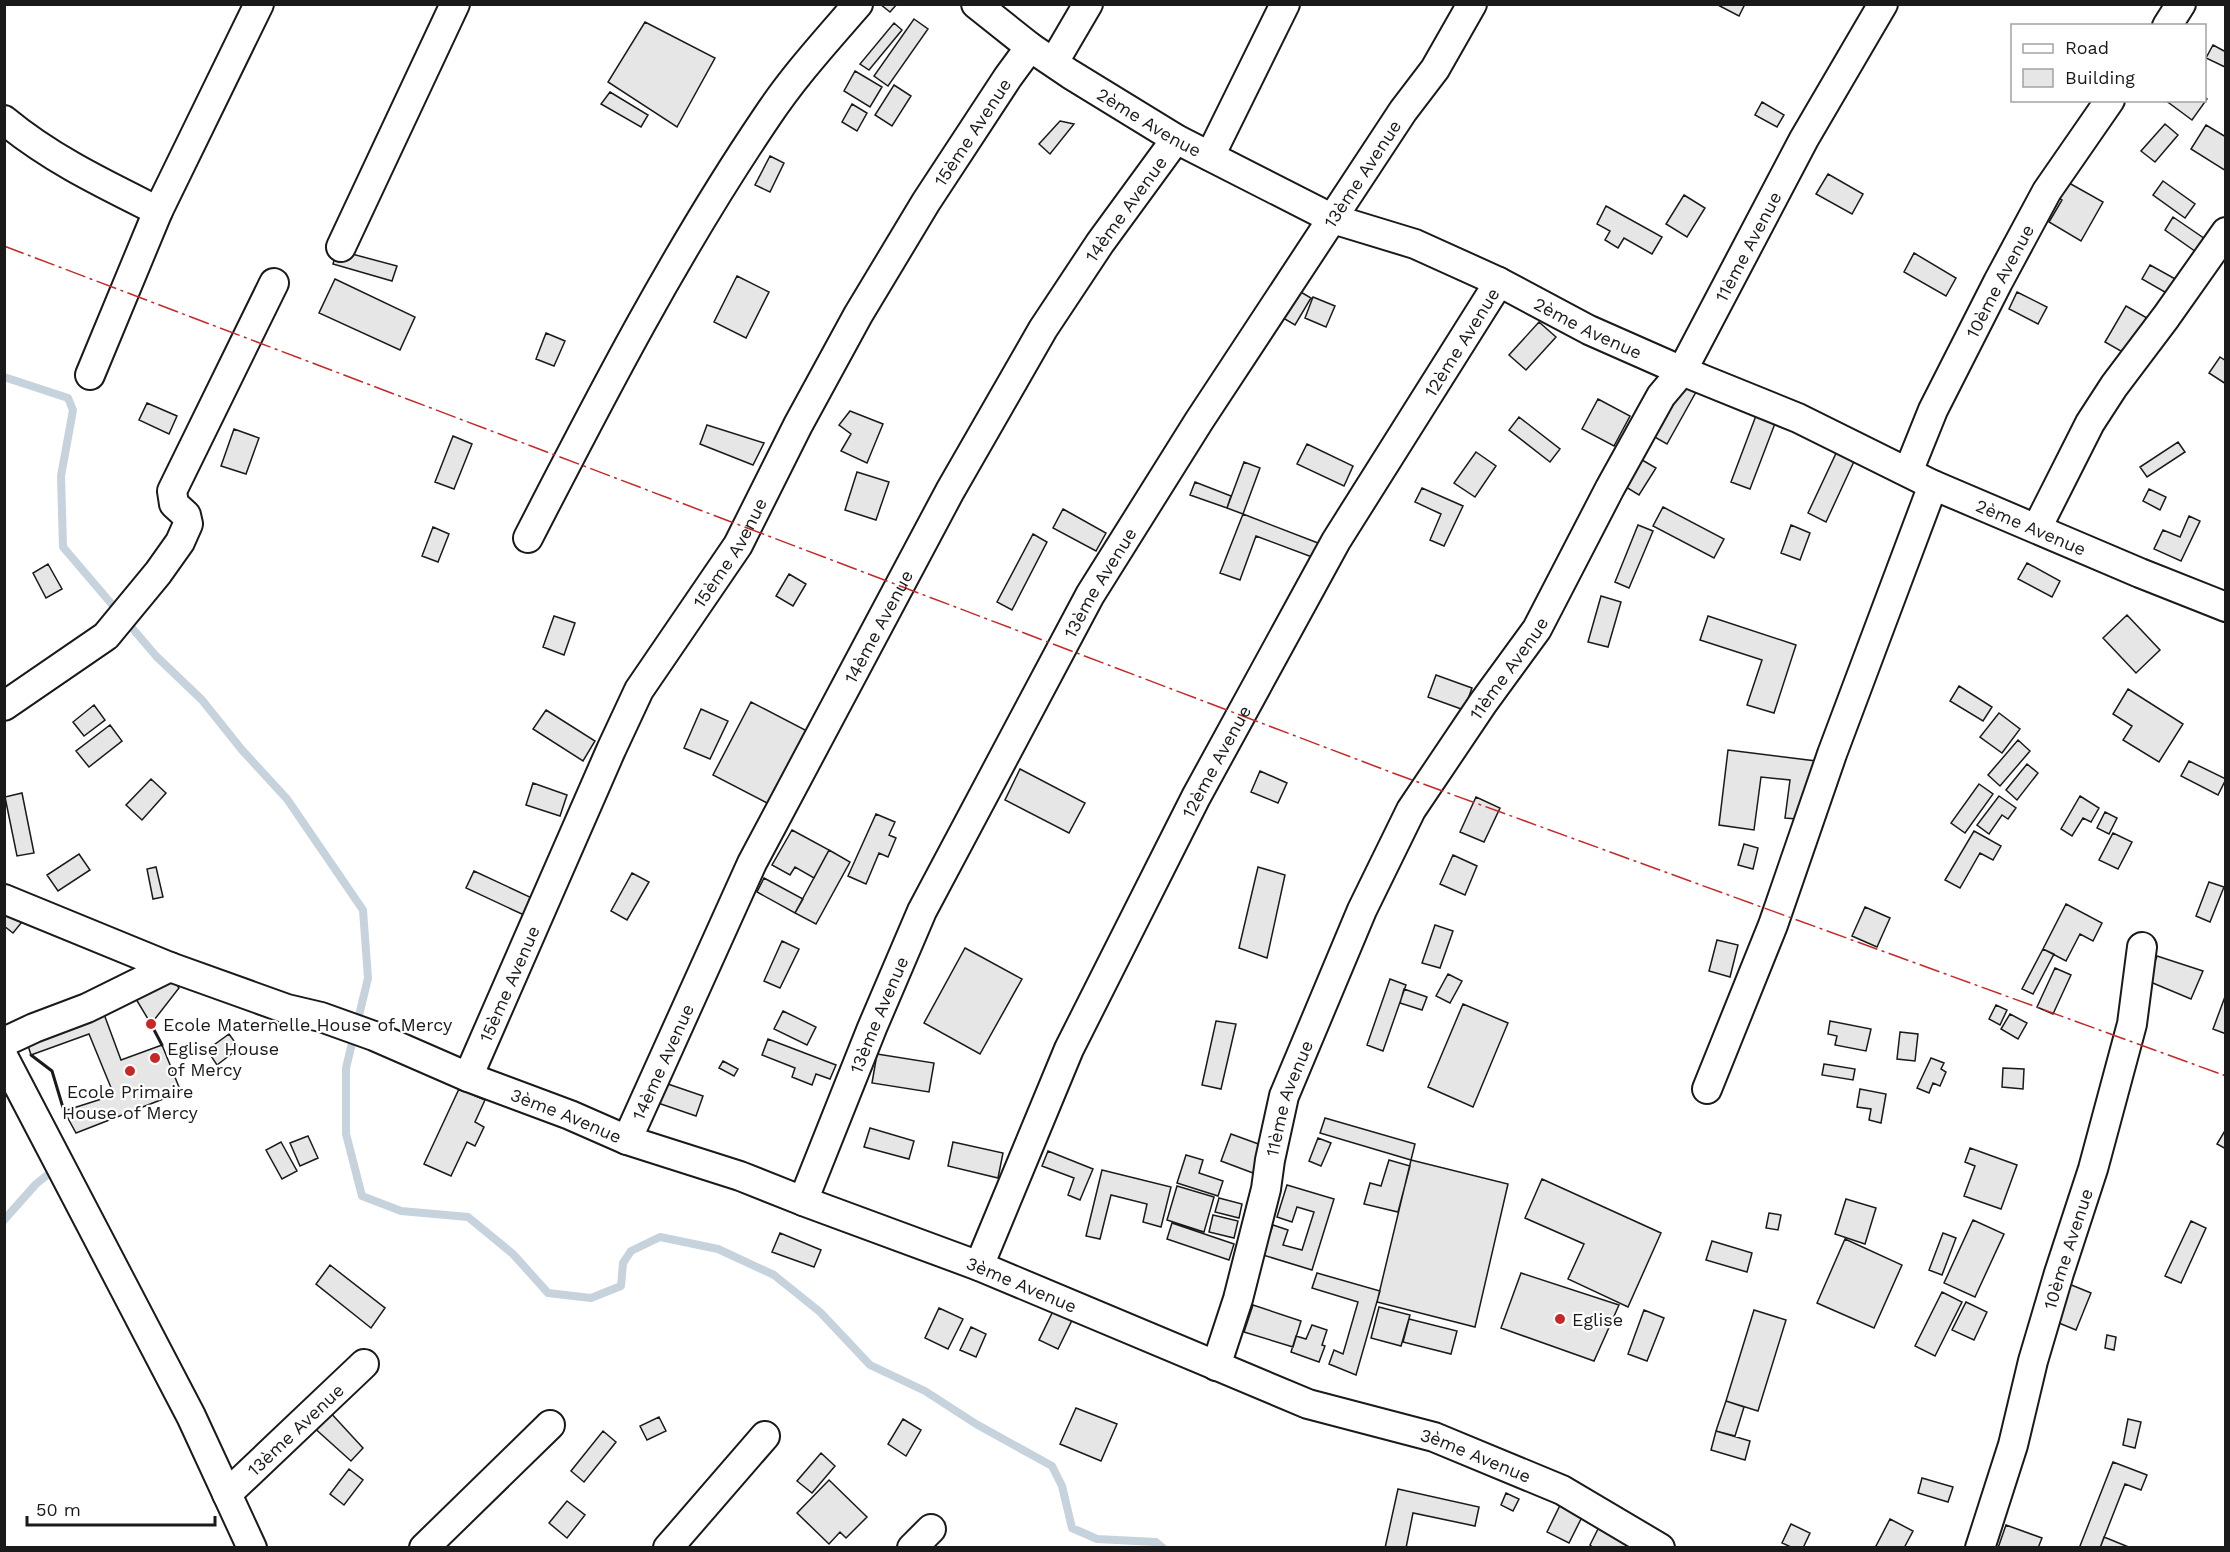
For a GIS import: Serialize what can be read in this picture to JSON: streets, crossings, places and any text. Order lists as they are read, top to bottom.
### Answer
{
  "streets": {
    "street": [
      "2ème Avenue",
      "15ème Avenue",
      "13ème Avenue",
      "14ème Avenue",
      "11ème Avenue",
      "10ème Avenue",
      "12ème Avenue",
      "3ème Avenue"
    ]
  },
  "crossings": [
    ["2ème Avenue", "15ème Avenue"],
    ["2ème Avenue", "13ème Avenue"],
    ["2ème Avenue", "14ème Avenue"],
    ["2ème Avenue", "11ème Avenue"],
    ["2ème Avenue", "10ème Avenue"],
    ["2ème Avenue", "12ème Avenue"],
    ["15ème Avenue", "3ème Avenue"],
    ["13ème Avenue", "3ème Avenue"],
    ["14ème Avenue", "3ème Avenue"],
    ["11ème Avenue", "3ème Avenue"],
    ["12ème Avenue", "3ème Avenue"]
  ],
  "places": [
    "Ecole Maternelle House of Mercy",
    "Eglise House of Mercy",
    "Ecole Primaire House of Mercy",
    "Eglise"
  ],
  "legend": ["Road", "Building"],
  "scale_bar": "50 m"
}
